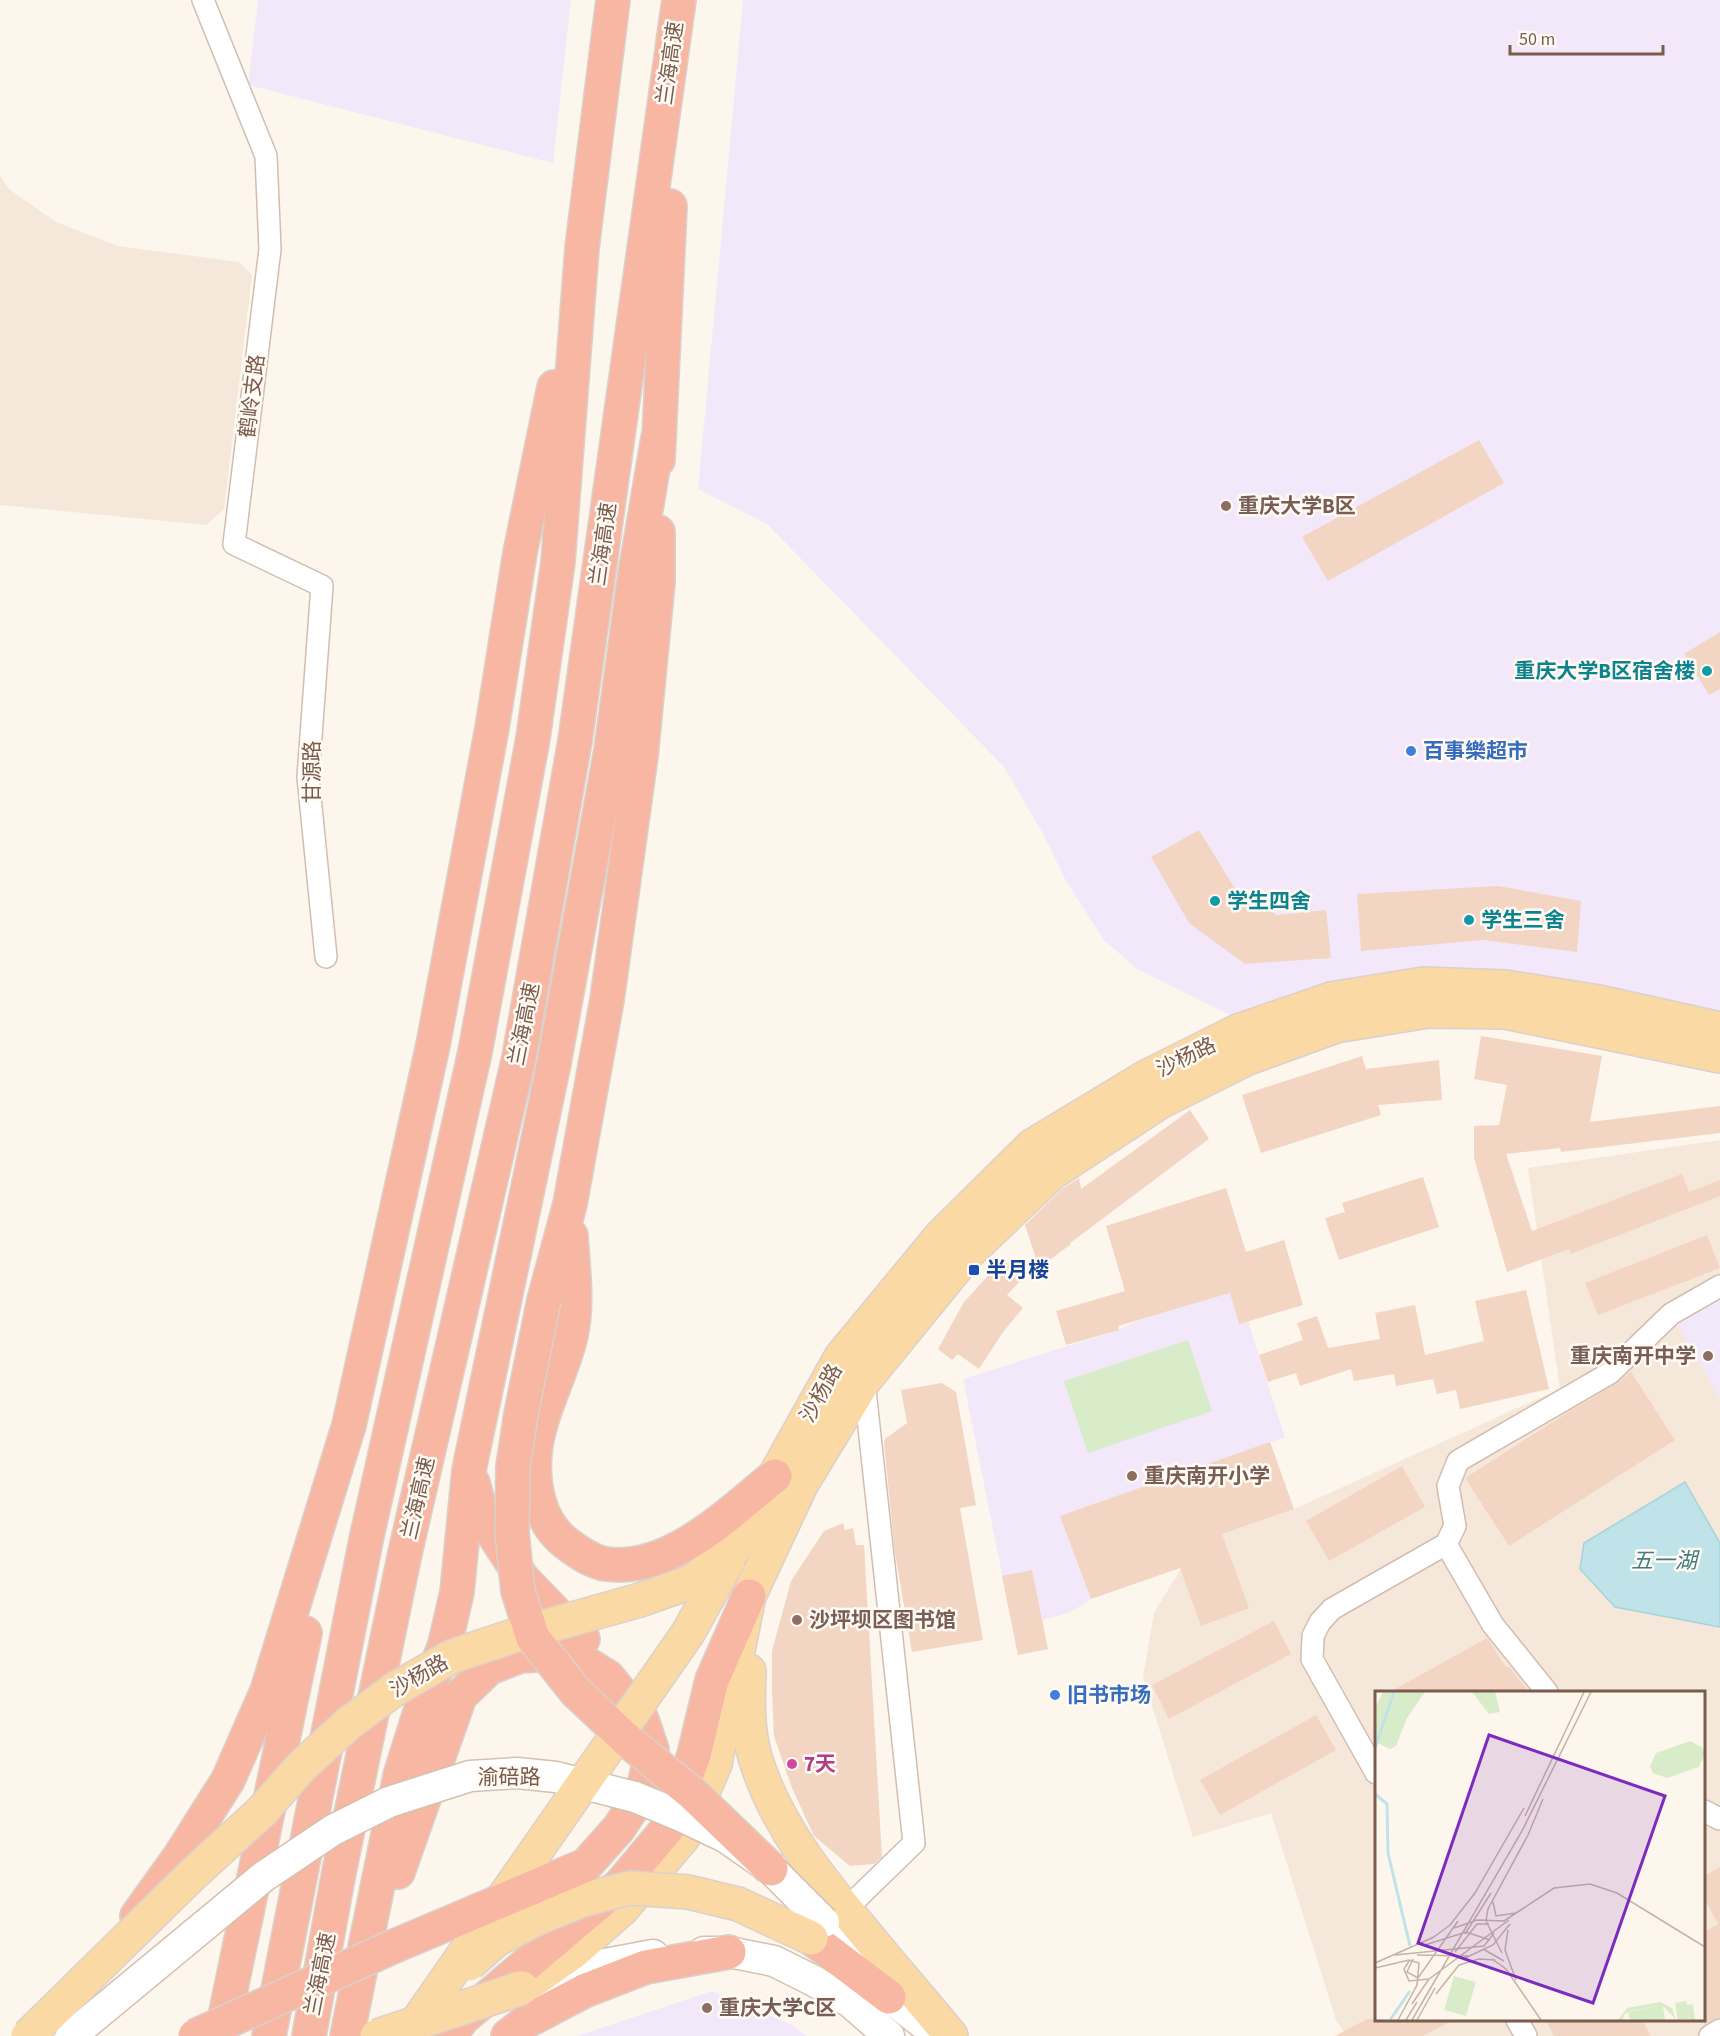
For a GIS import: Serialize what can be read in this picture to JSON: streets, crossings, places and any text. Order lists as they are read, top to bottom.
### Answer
{
  "streets": {
    "highway": ["兰海高速"],
    "main road": ["沙杨路", "渝碚路"],
    "street": ["鹤岭支路", "甘源路"]
  },
  "crossings": [
    ["鹤岭支路", "甘源路"]
  ],
  "water": ["五一湖"],
  "places": {
    "other": [
      "重庆大学B区",
      "重庆大学B区宿舍楼",
      "百事樂超市",
      "学生四舍",
      "学生三舍",
      "重庆南开中学",
      "重庆南开小学",
      "沙坪坝区图书馆",
      "旧书市场",
      "7天",
      "重庆大学C区"
    ],
    "transit": ["半月楼"]
  },
  "scale_bar": "50 m"
}
